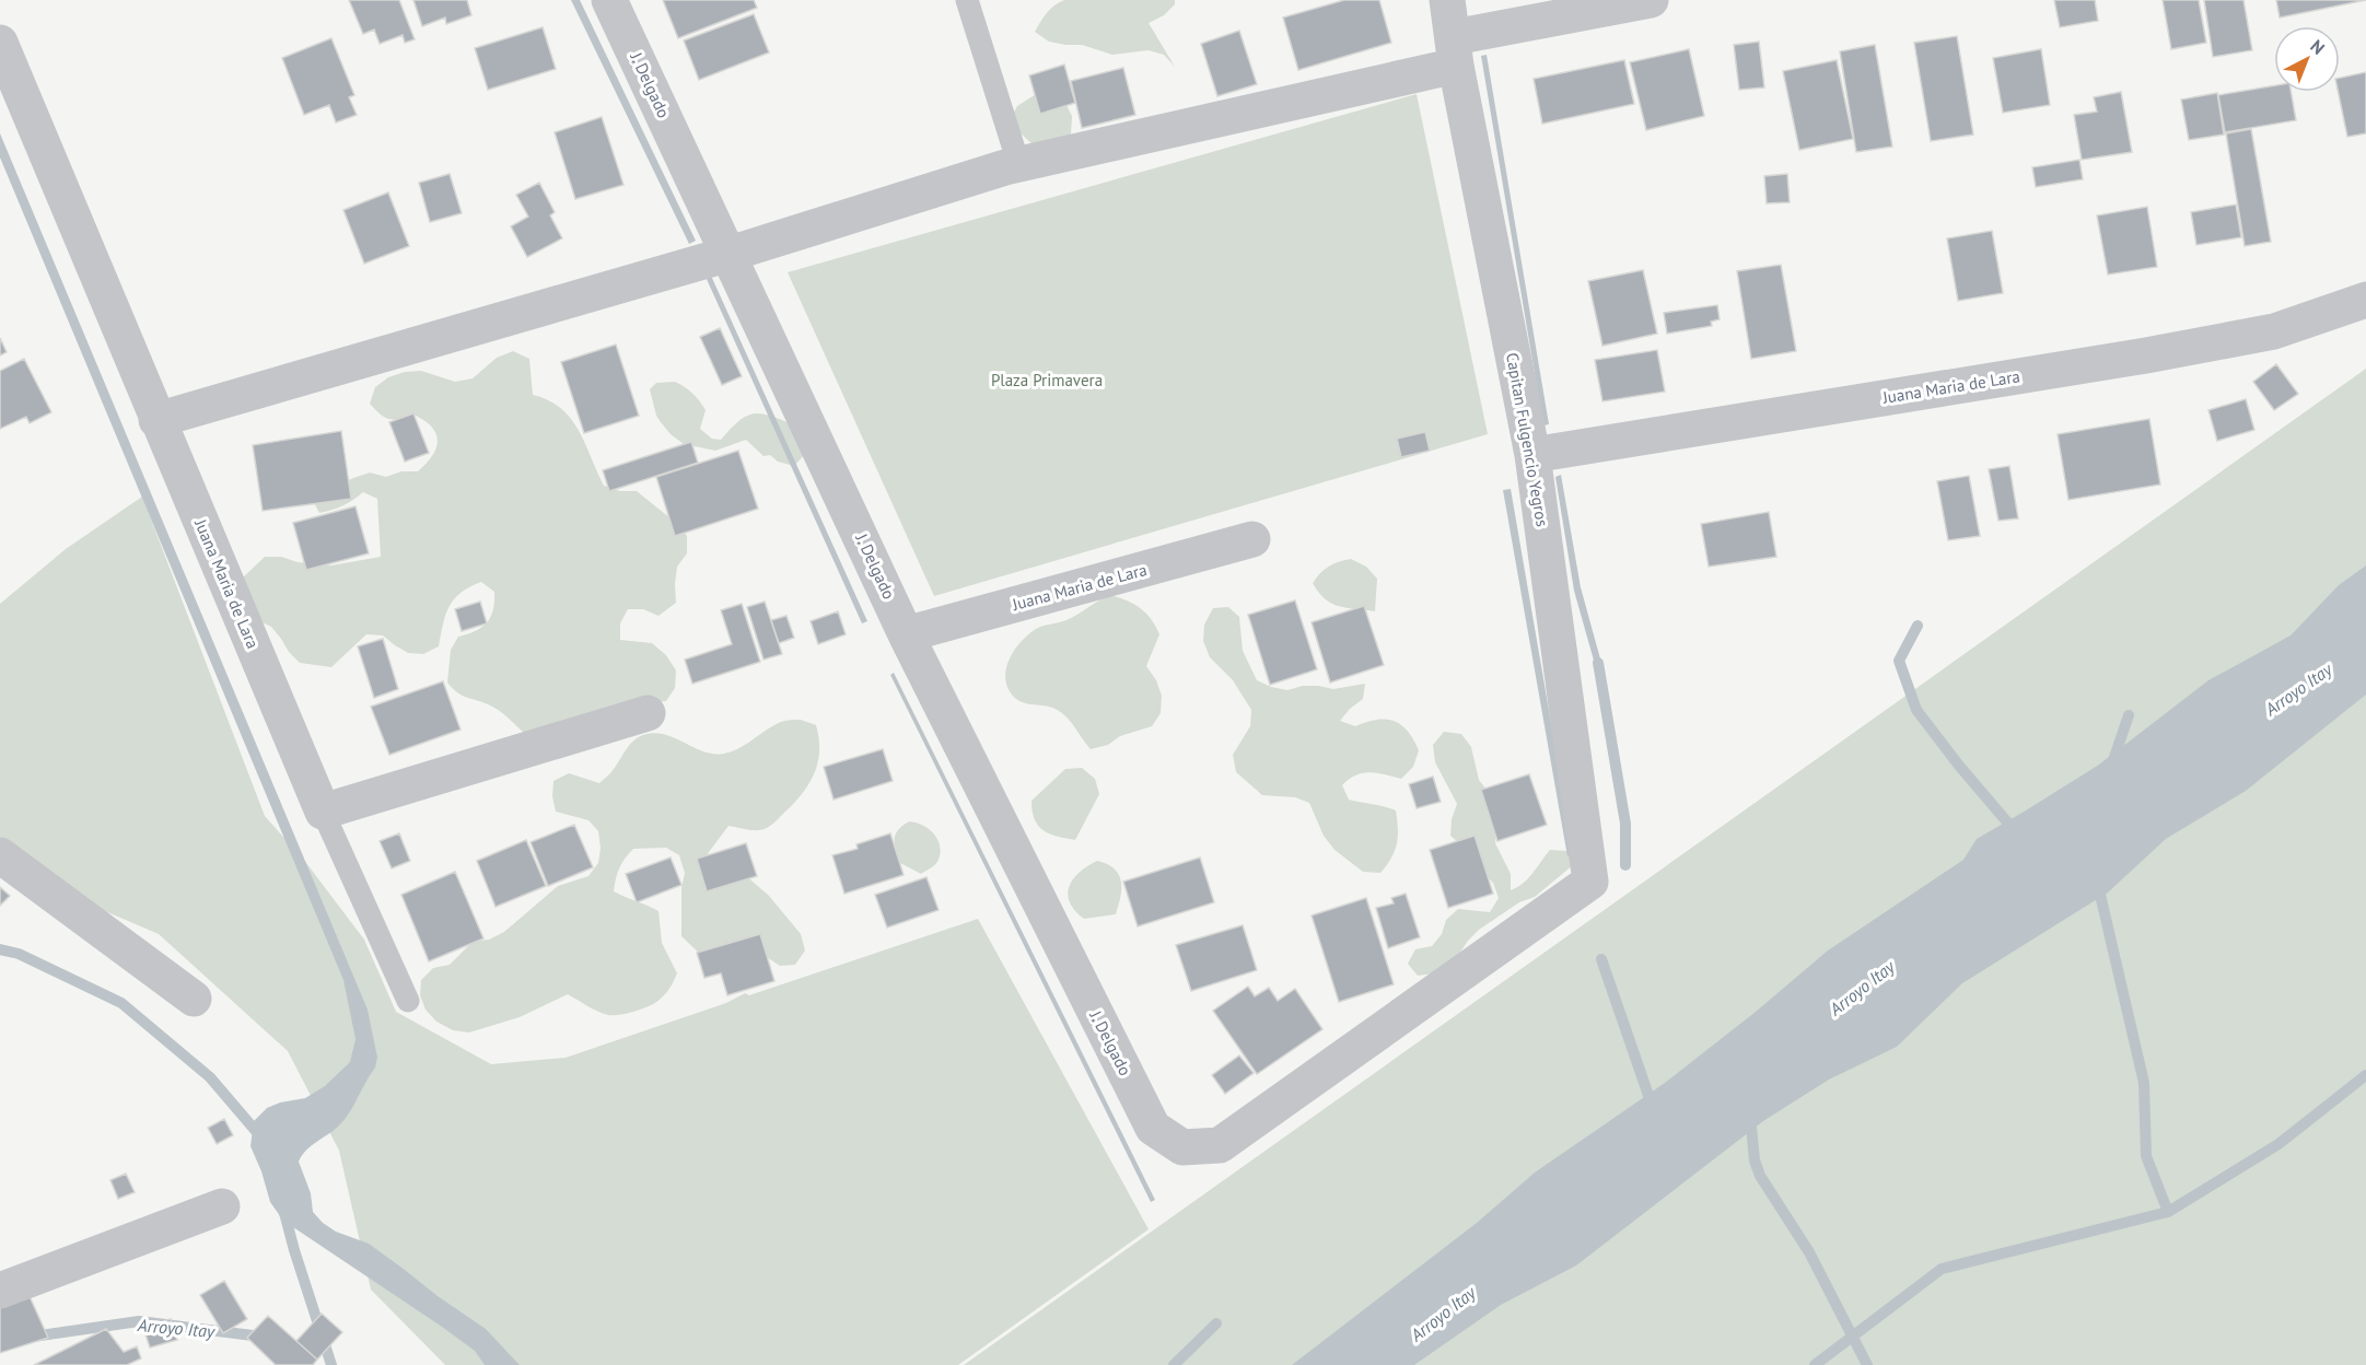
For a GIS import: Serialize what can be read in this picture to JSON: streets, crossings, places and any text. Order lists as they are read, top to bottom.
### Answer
{
  "streets": {
    "street": ["J. Delgado", "Juana Maria de Lara", "Capitan Fulgencio Yegros"]
  },
  "crossings": [
    ["J. Delgado", "Juana Maria de Lara"],
    ["J. Delgado", "Capitan Fulgencio Yegros"],
    ["Juana Maria de Lara", "Capitan Fulgencio Yegros"]
  ],
  "water": ["Arroyo Itay"],
  "parks": ["Plaza Primavera"],
  "north": "top right"
}
